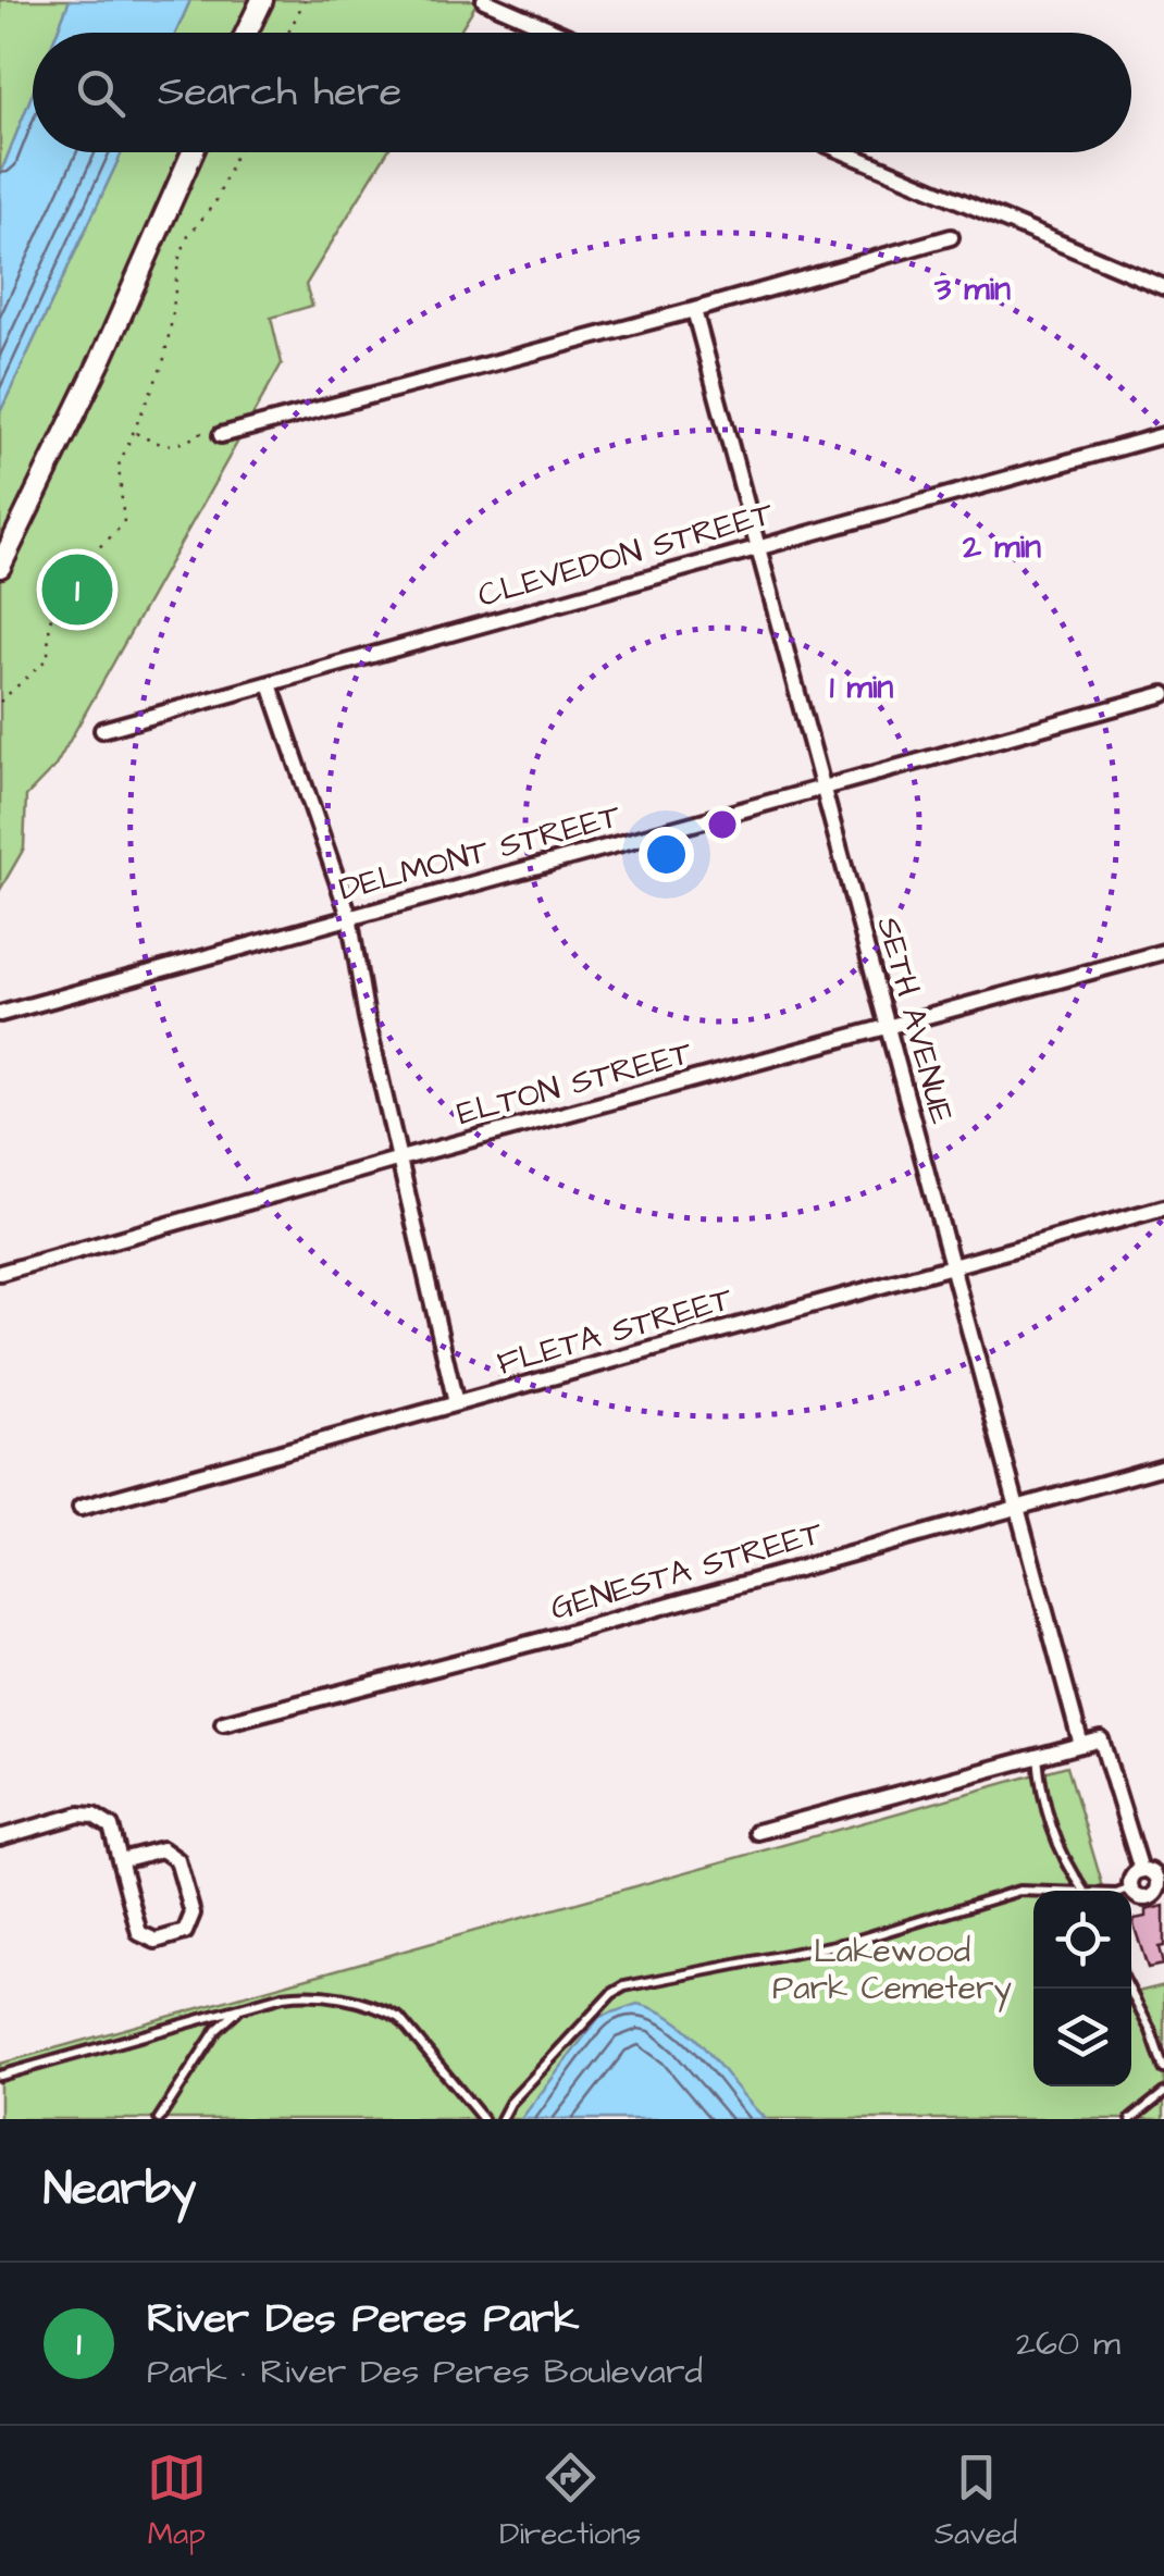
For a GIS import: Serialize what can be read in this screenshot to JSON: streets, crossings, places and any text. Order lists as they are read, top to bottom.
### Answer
{
  "streets": {
    "street": [
      "CLEVEDON STREET",
      "DELMONT STREET",
      "SETH AVENUE",
      "ELTON STREET",
      "FLETA STREET",
      "GENESTA STREET"
    ]
  },
  "crossings": [
    ["CLEVEDON STREET", "SETH AVENUE"],
    ["DELMONT STREET", "SETH AVENUE"],
    ["SETH AVENUE", "ELTON STREET"],
    ["SETH AVENUE", "FLETA STREET"],
    ["SETH AVENUE", "GENESTA STREET"]
  ],
  "parks": ["Lakewood Park Cemetery"],
  "page": {
    "search": "Search here",
    "pins": "1",
    "heading": "Nearby",
    "list": [
      {
        "mark": "1",
        "name": "River Des Peres Park",
        "note": "Park · River Des Peres Boulevard",
        "value": "260 m"
      }
    ],
    "nav": ["Map", "Directions", "Saved"]
  },
  "rings": ["3 min", "2 min", "1 min"]
}
